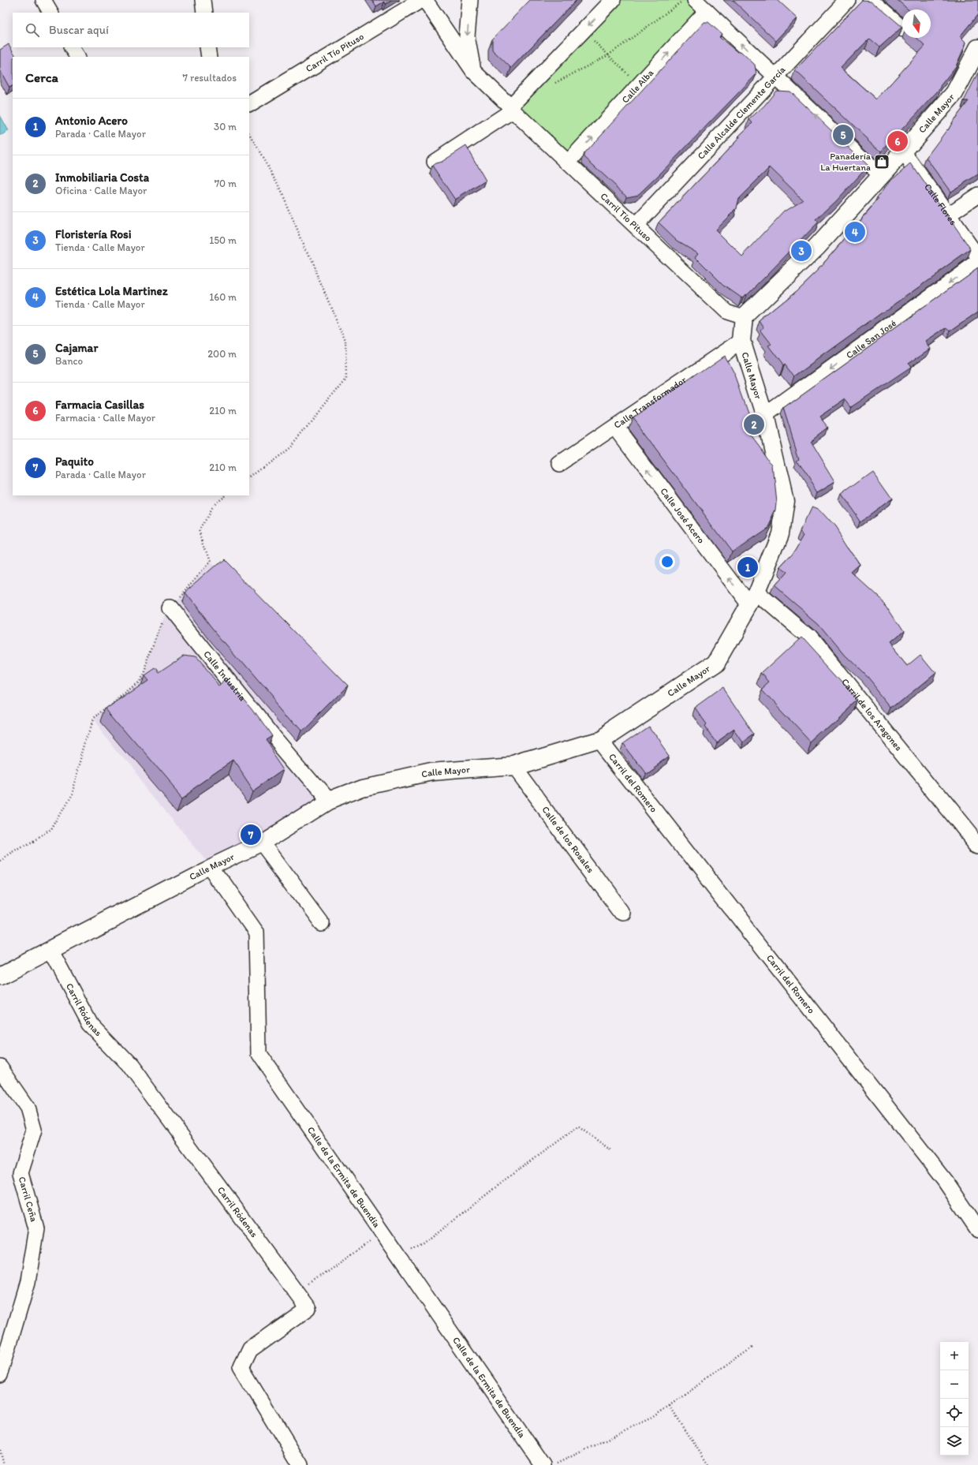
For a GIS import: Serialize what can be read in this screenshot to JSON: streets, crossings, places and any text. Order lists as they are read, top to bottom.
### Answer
{
  "streets": {
    "street": [
      "Carril Tío Pituso",
      "Calle Alba",
      "Calle Alcalde Clemente García",
      "Calle Mayor",
      "Calle Flores",
      "Calle San José",
      "Calle Transformador",
      "Calle José Acero",
      "Calle Industria",
      "Carril de los Aragones",
      "Carril del Romero",
      "Calle de los Rosales",
      "Carril Ródenas",
      "Calle de la Ermita de Buendía",
      "Carril Ceña"
    ]
  },
  "crossings": [
    ["Carril Tío Pituso", "Calle Alba"],
    ["Carril Tío Pituso", "Calle Alcalde Clemente García"],
    ["Carril Tío Pituso", "Calle Mayor"],
    ["Calle Mayor", "Calle Flores"],
    ["Calle Mayor", "Calle San José"],
    ["Calle Mayor", "Calle Transformador"],
    ["Calle Mayor", "Calle José Acero"],
    ["Calle Mayor", "Calle Industria"],
    ["Calle Mayor", "Carril de los Aragones"],
    ["Calle Mayor", "Carril del Romero"],
    ["Calle Mayor", "Calle de los Rosales"],
    ["Calle Mayor", "Carril Ródenas"],
    ["Calle Mayor", "Calle de la Ermita de Buendía"],
    ["Calle Transformador", "Calle José Acero"],
    ["Calle José Acero", "Carril de los Aragones"]
  ],
  "one_way": ["Calle San José", "Calle José Acero"],
  "places": {
    "shop": ["Panadería La Huertana"]
  },
  "north": "bottom",
  "page": {
    "search": "Buscar aquí",
    "heading": ["Cerca", "7 resultados"],
    "list": [
      {
        "mark": "1",
        "name": "Antonio Acero",
        "note": "Parada · Calle Mayor",
        "value": "30 m"
      },
      {
        "mark": "2",
        "name": "Inmobiliaria Costa",
        "note": "Oficina · Calle Mayor",
        "value": "70 m"
      },
      {
        "mark": "3",
        "name": "Floristería Rosi",
        "note": "Tienda · Calle Mayor",
        "value": "150 m"
      },
      {
        "mark": "4",
        "name": "Estética Lola Martinez",
        "note": "Tienda · Calle Mayor",
        "value": "160 m"
      },
      {
        "mark": "5",
        "name": "Cajamar",
        "note": "Banco",
        "value": "200 m"
      },
      {
        "mark": "6",
        "name": "Farmacia Casillas",
        "note": "Farmacia · Calle Mayor",
        "value": "210 m"
      },
      {
        "mark": "7",
        "name": "Paquito",
        "note": "Parada · Calle Mayor",
        "value": "210 m"
      }
    ],
    "pins": [
      "5",
      "6",
      "4",
      "3",
      "2",
      "1",
      "7"
    ],
    "map_buttons": ["+", "−"]
  }
}
